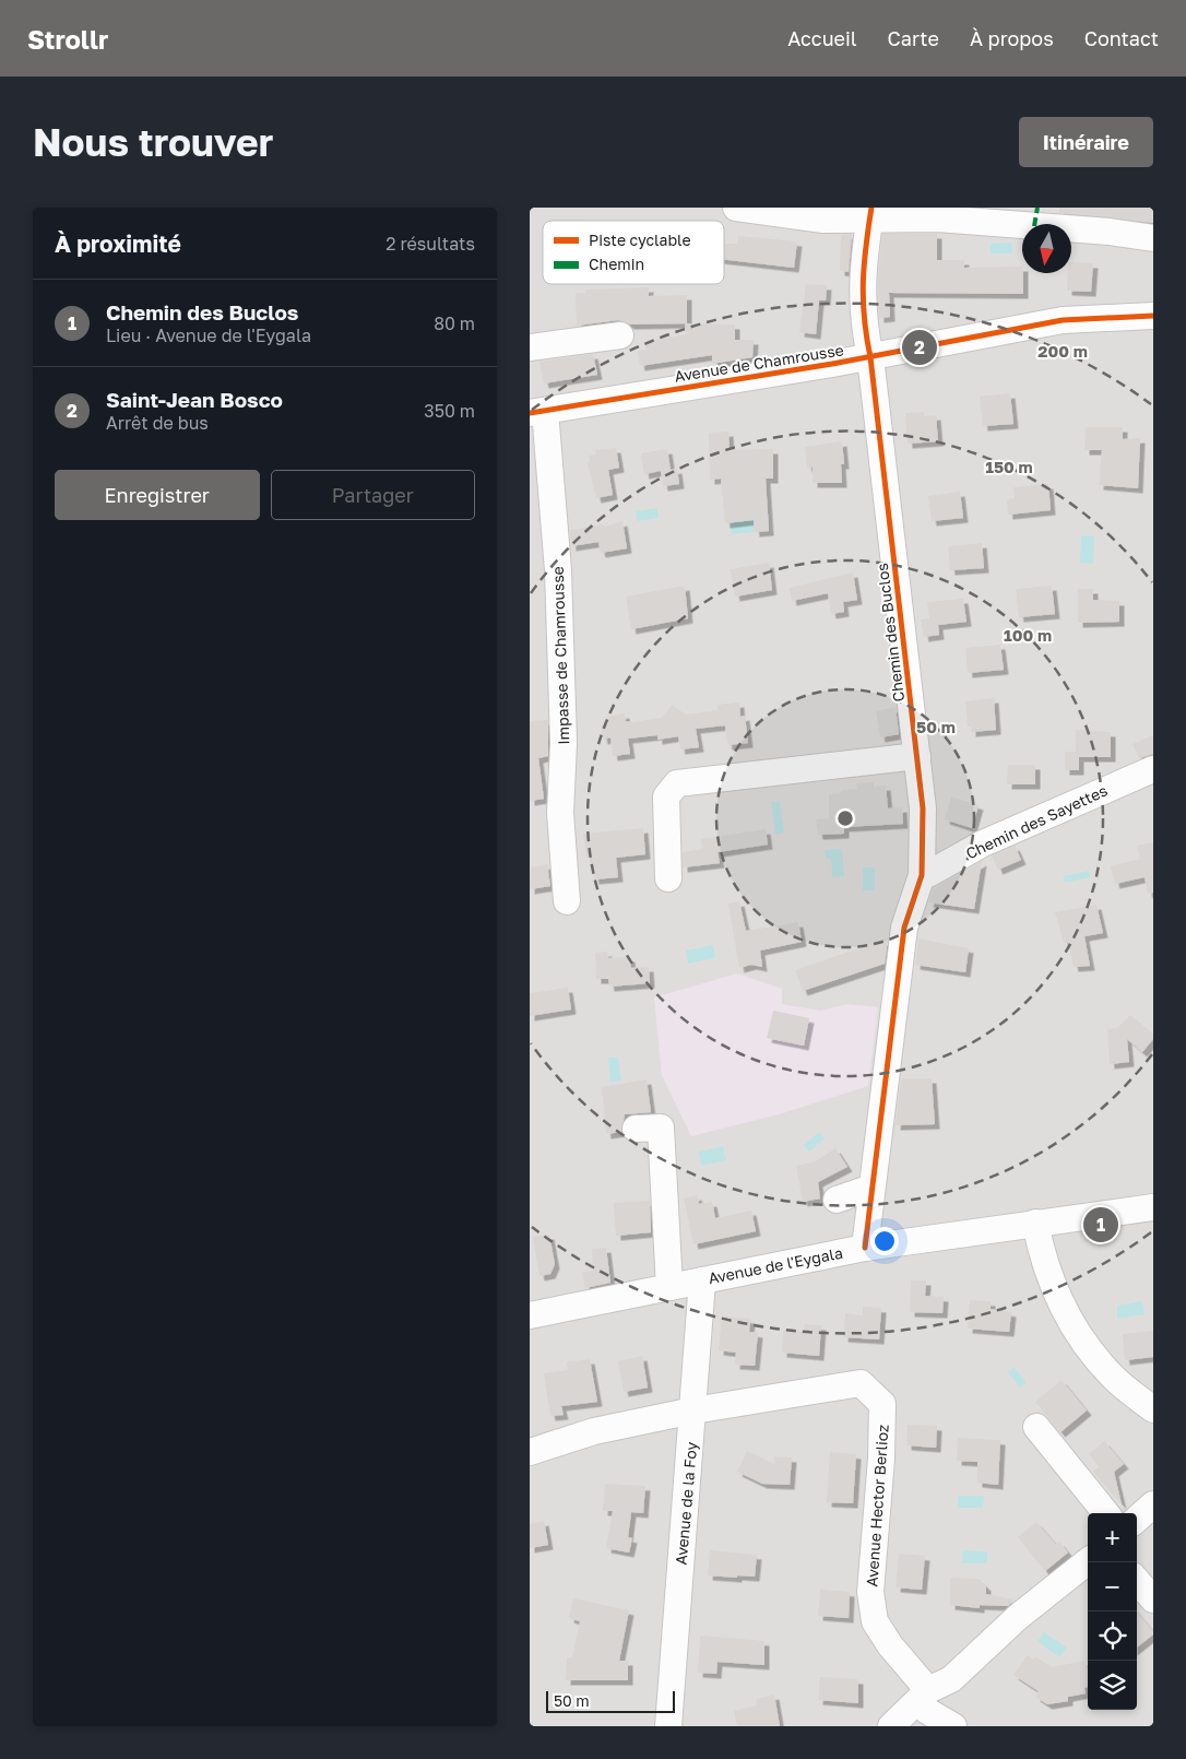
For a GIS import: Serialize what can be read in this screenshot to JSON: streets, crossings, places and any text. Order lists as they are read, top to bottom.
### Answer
{
  "streets": {
    "street": [
      "Avenue de Chamrousse",
      "Chemin des Buclos",
      "Impasse de Chamrousse",
      "Chemin des Sayettes",
      "Avenue de l'Eygala",
      "Avenue de la Foy",
      "Avenue Hector Berlioz"
    ]
  },
  "crossings": [
    ["Avenue de Chamrousse", "Chemin des Buclos"],
    ["Avenue de Chamrousse", "Impasse de Chamrousse"],
    ["Chemin des Buclos", "Chemin des Sayettes"],
    ["Chemin des Buclos", "Avenue de l'Eygala"],
    ["Avenue de l'Eygala", "Avenue de la Foy"],
    ["Avenue de la Foy", "Avenue Hector Berlioz"]
  ],
  "legend": ["Piste cyclable", "Chemin"],
  "scale_bar": "50 m",
  "north": "bottom",
  "page": {
    "header": "Strollr",
    "nav": [
      "Accueil",
      "Carte",
      "À propos",
      "Contact"
    ],
    "buttons": [
      "Itinéraire",
      ["Enregistrer", "Partager"]
    ],
    "title": "Nous trouver",
    "heading": ["À proximité", "2 résultats"],
    "list": [
      {
        "mark": "1",
        "name": "Chemin des Buclos",
        "note": "Lieu · Avenue de l'Eygala",
        "value": "80 m"
      },
      {
        "mark": "2",
        "name": "Saint-Jean Bosco",
        "note": "Arrêt de bus",
        "value": "350 m"
      }
    ],
    "pins": ["2", "1"],
    "map_buttons": ["+", "−"],
    "scale": "50 m"
  },
  "rings": [
    "200 m",
    "150 m",
    "100 m",
    "50 m"
  ]
}
